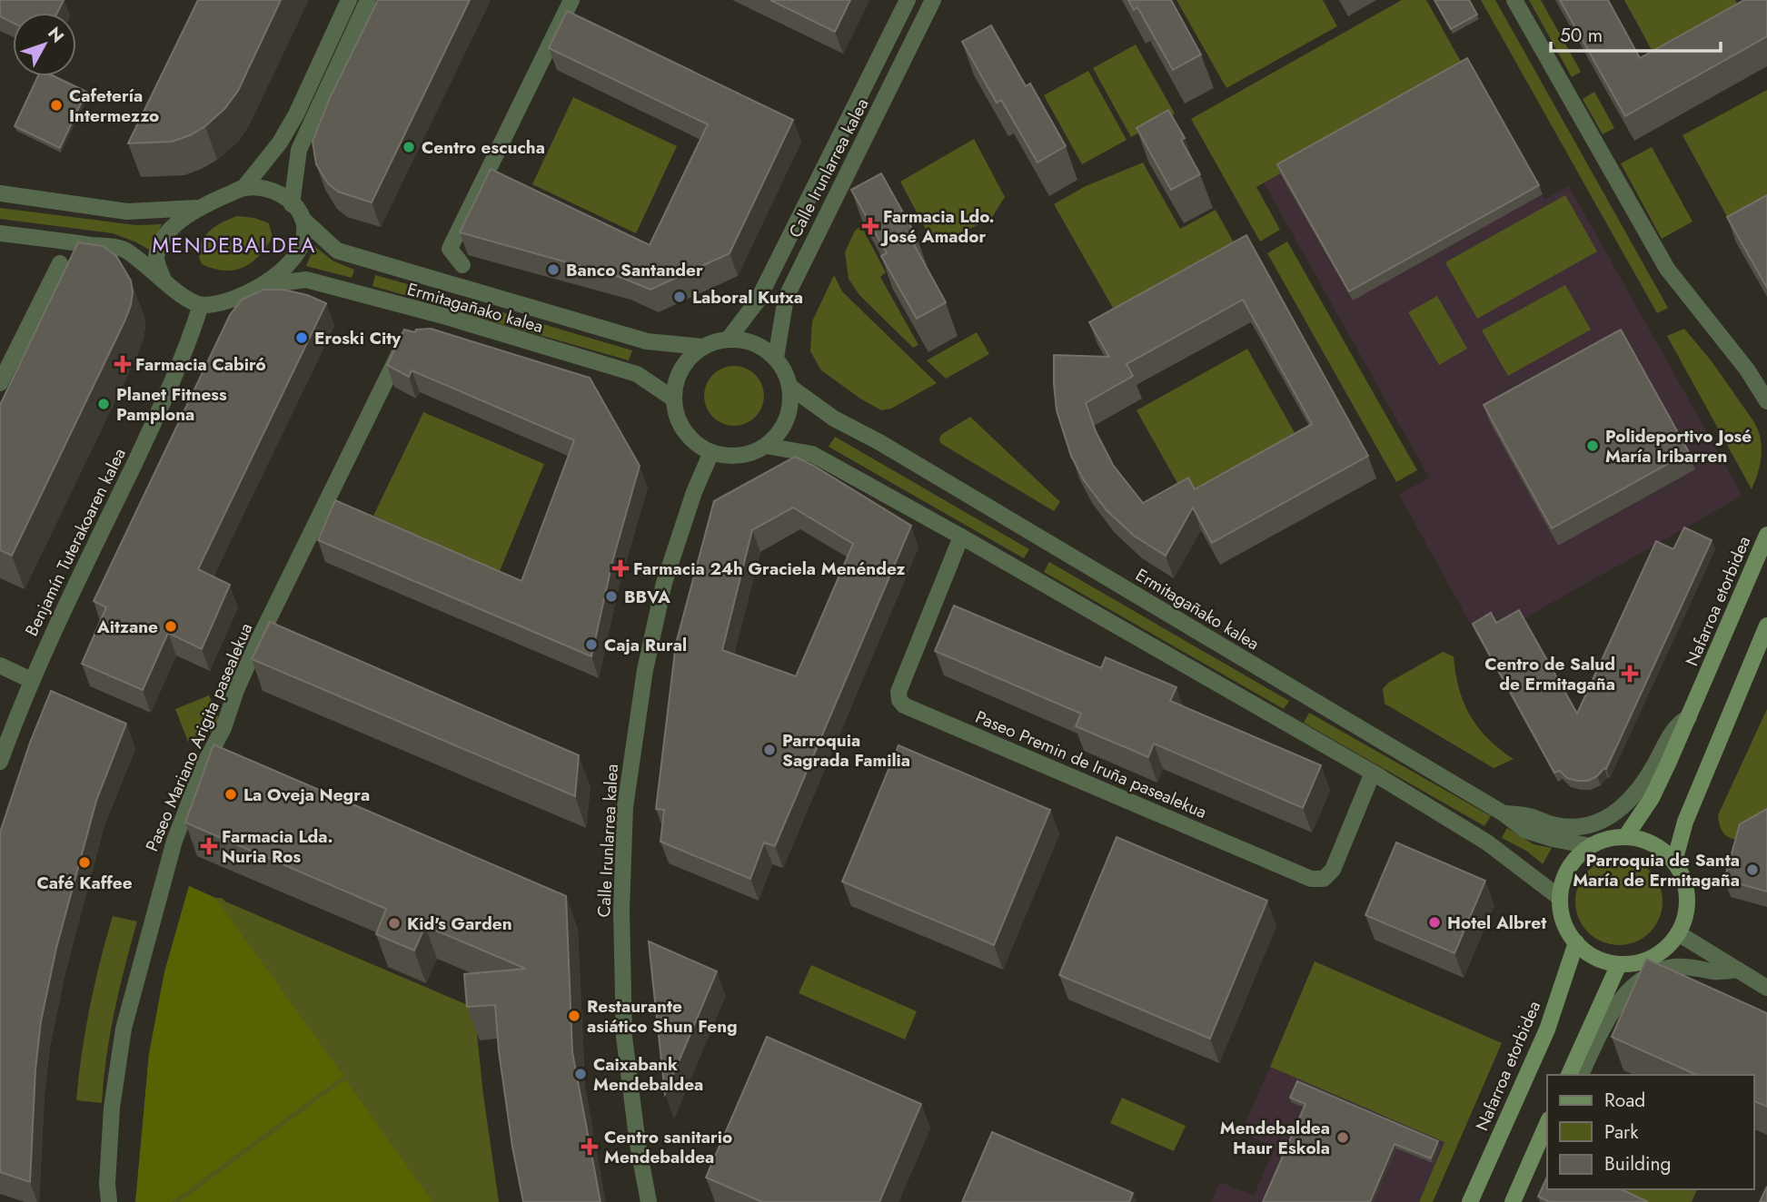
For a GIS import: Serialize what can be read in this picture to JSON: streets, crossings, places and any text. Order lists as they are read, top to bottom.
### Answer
{
  "streets": {
    "main road": ["Nafarroa etorbidea"],
    "street": [
      "Calle Irunlarrea kalea",
      "Ermitagañako kalea",
      "Benjamín Tuterakoaren kalea",
      "Paseo Mariano Arigita pasealekua",
      "Paseo Premin de Iruña pasealekua"
    ]
  },
  "crossings": [
    ["Calle Irunlarrea kalea", "Ermitagañako kalea"],
    ["Ermitagañako kalea", "Benjamín Tuterakoaren kalea"],
    ["Ermitagañako kalea", "Nafarroa etorbidea"]
  ],
  "districts": ["MENDEBALDEA"],
  "places": {
    "other": [
      "Cafetería Intermezzo",
      "Centro escucha",
      "Banco Santander",
      "Laboral Kutxa",
      "Eroski City",
      "Planet Fitness Pamplona",
      "Polideportivo José María Iribarren",
      "BBVA",
      "Aitzane",
      "Caja Rural",
      "Parroquia Sagrada Familia",
      "La Oveja Negra",
      "Café Kaffee",
      "Parroquia de Santa María de Ermitagaña",
      "Hotel Albret",
      "Kid's Garden",
      "Restaurante asiático Shun Feng",
      "Caixabank Mendebaldea",
      "Mendebaldea Haur Eskola"
    ],
    "health": [
      "Farmacia Ldo. José Amador",
      "Farmacia Cabiró",
      "Farmacia 24h Graciela Menéndez",
      "Centro de Salud de Ermitagaña",
      "Farmacia Lda. Nuria Ros",
      "Centro sanitario Mendebaldea"
    ]
  },
  "legend": ["Road", "Park", "Building"],
  "scale_bar": "50 m",
  "north": "top right"
}
